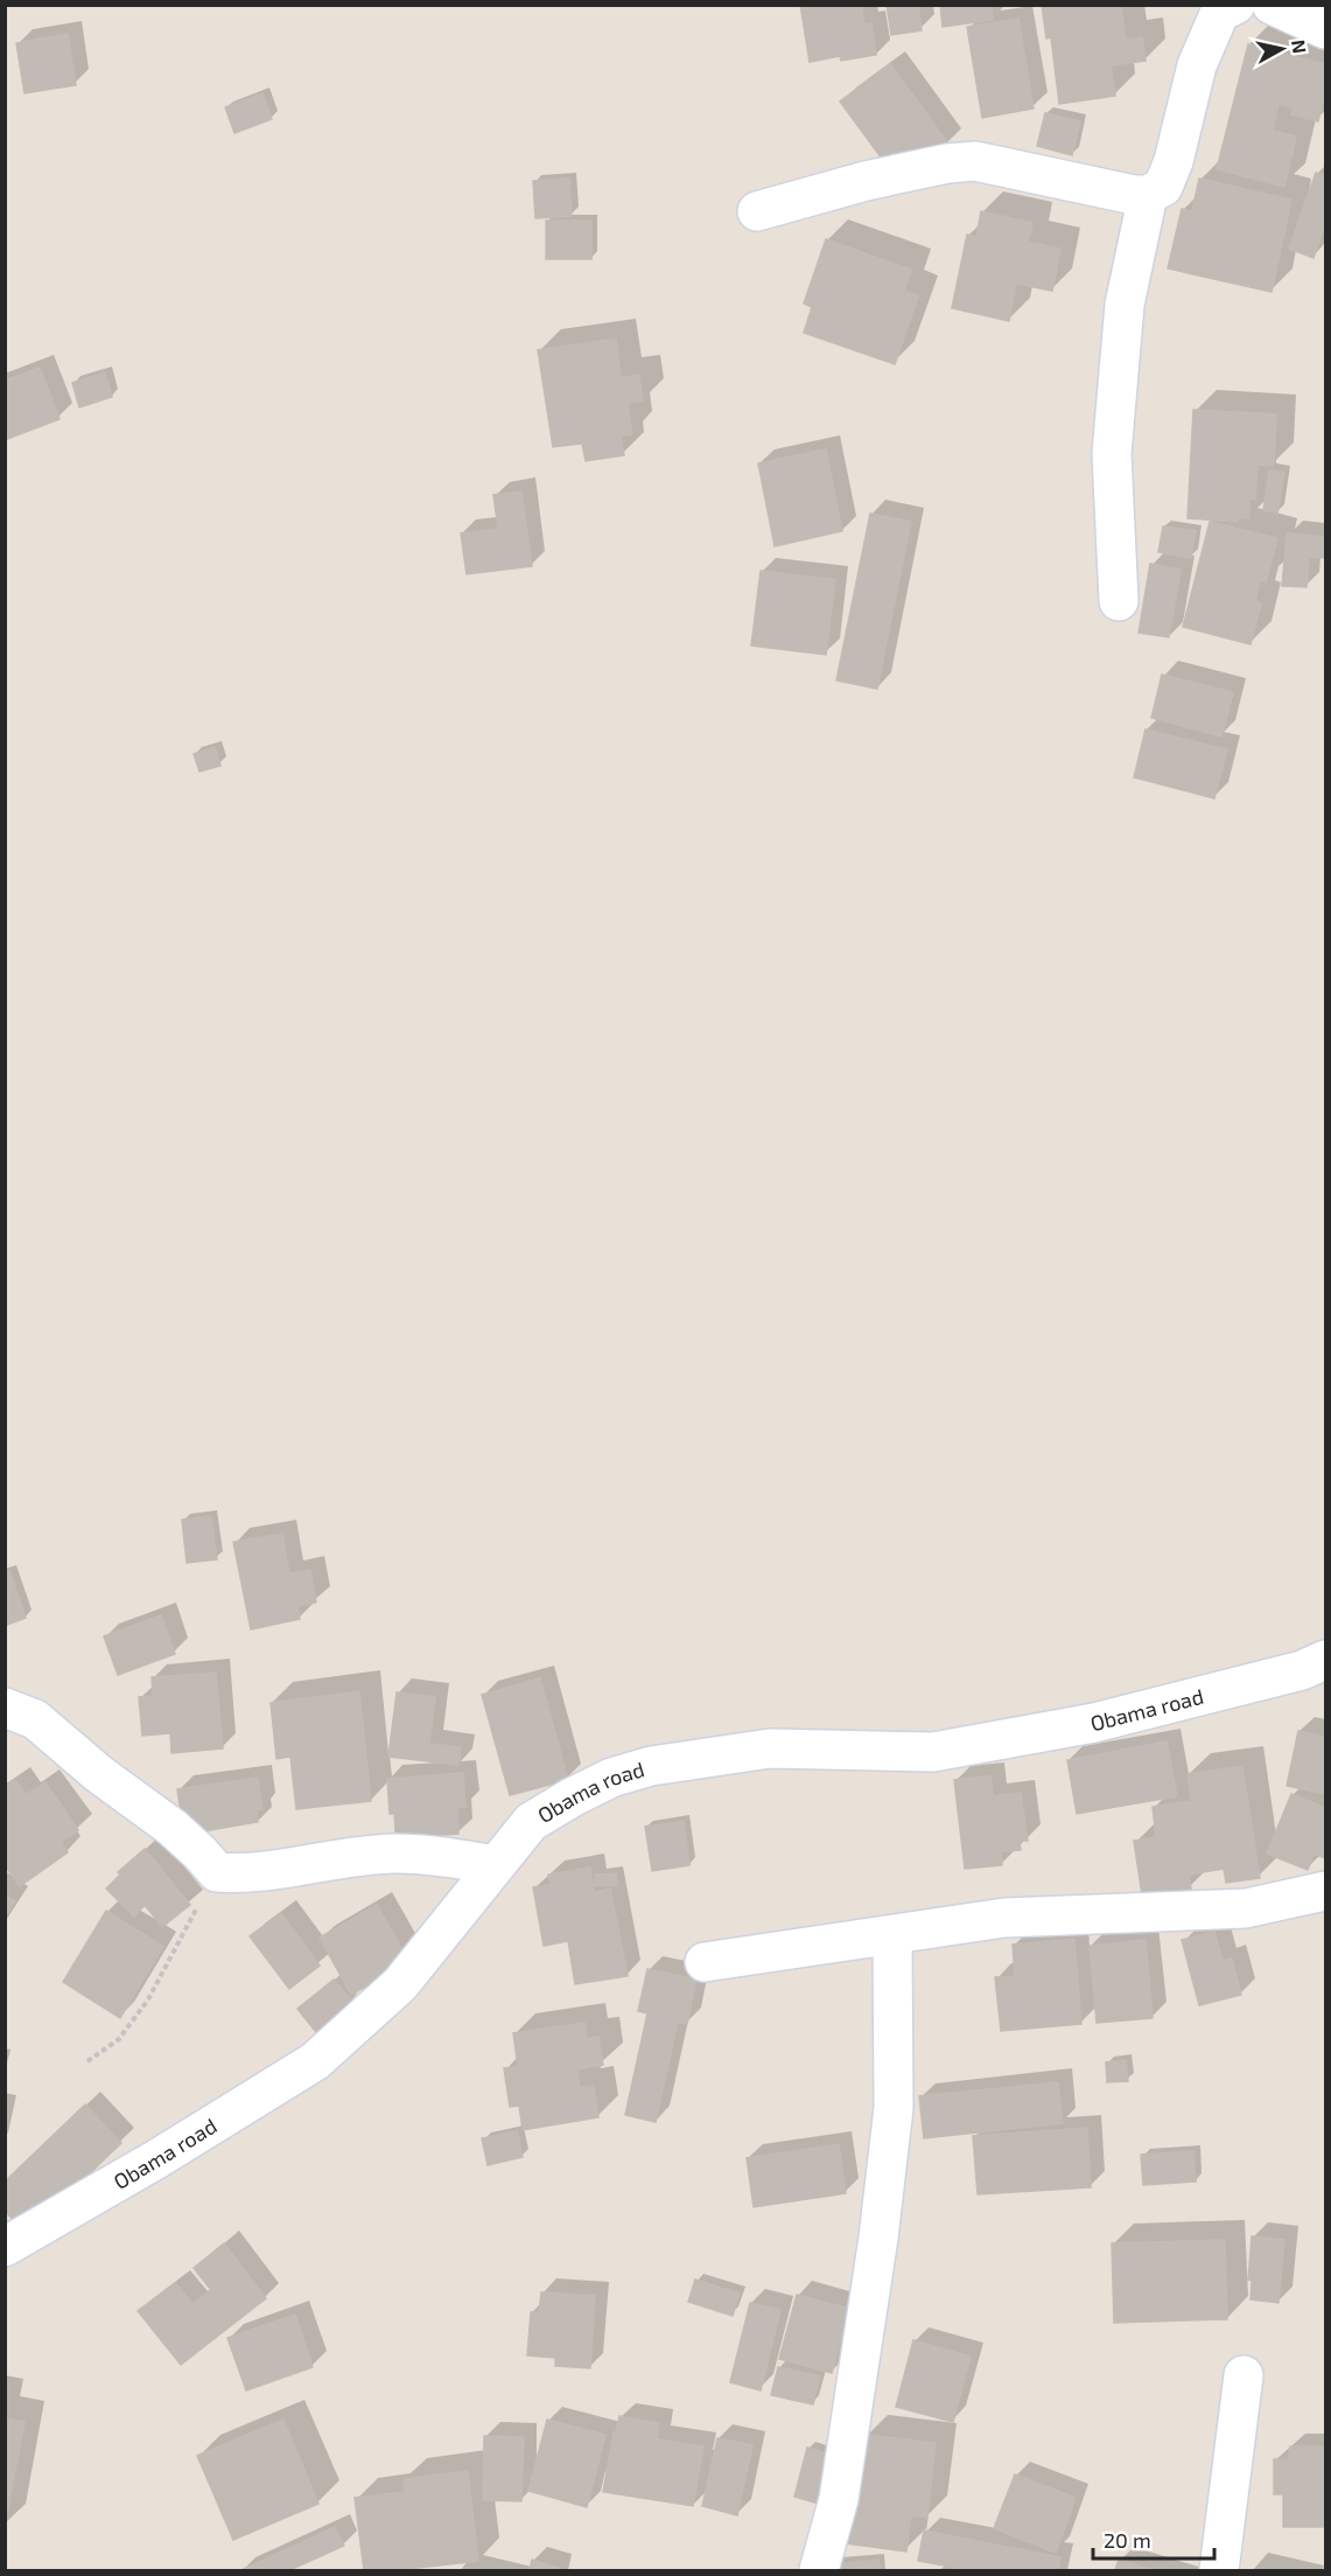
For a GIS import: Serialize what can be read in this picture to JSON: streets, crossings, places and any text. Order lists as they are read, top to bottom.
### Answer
{
  "streets": {
    "street": ["Obama road"]
  },
  "scale_bar": "20 m",
  "north": "right"
}
